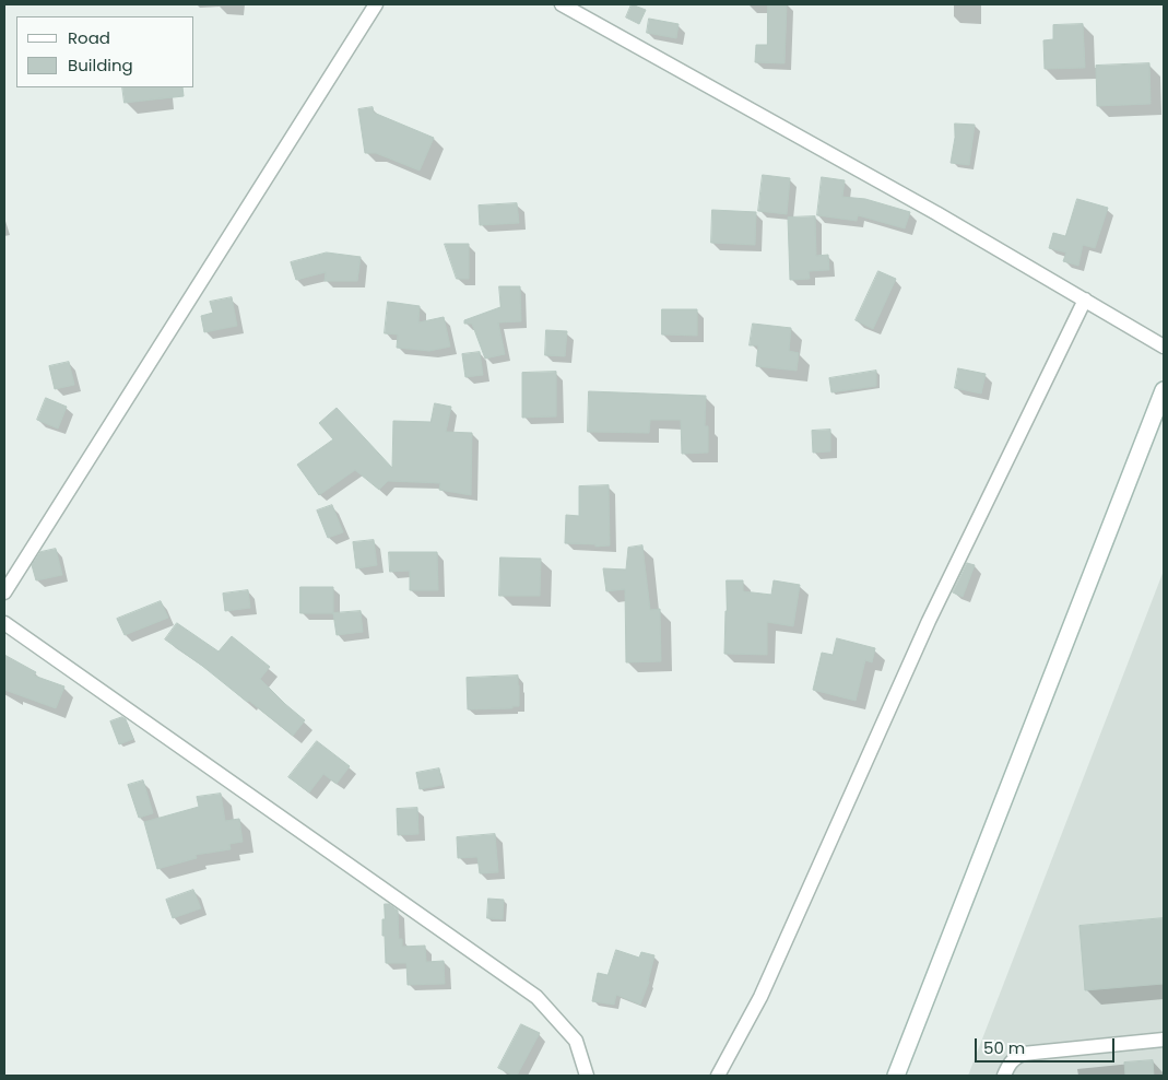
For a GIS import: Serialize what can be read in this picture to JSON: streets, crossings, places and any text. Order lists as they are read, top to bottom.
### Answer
{
  "legend": ["Road", "Building"],
  "scale_bar": "50 m"
}
